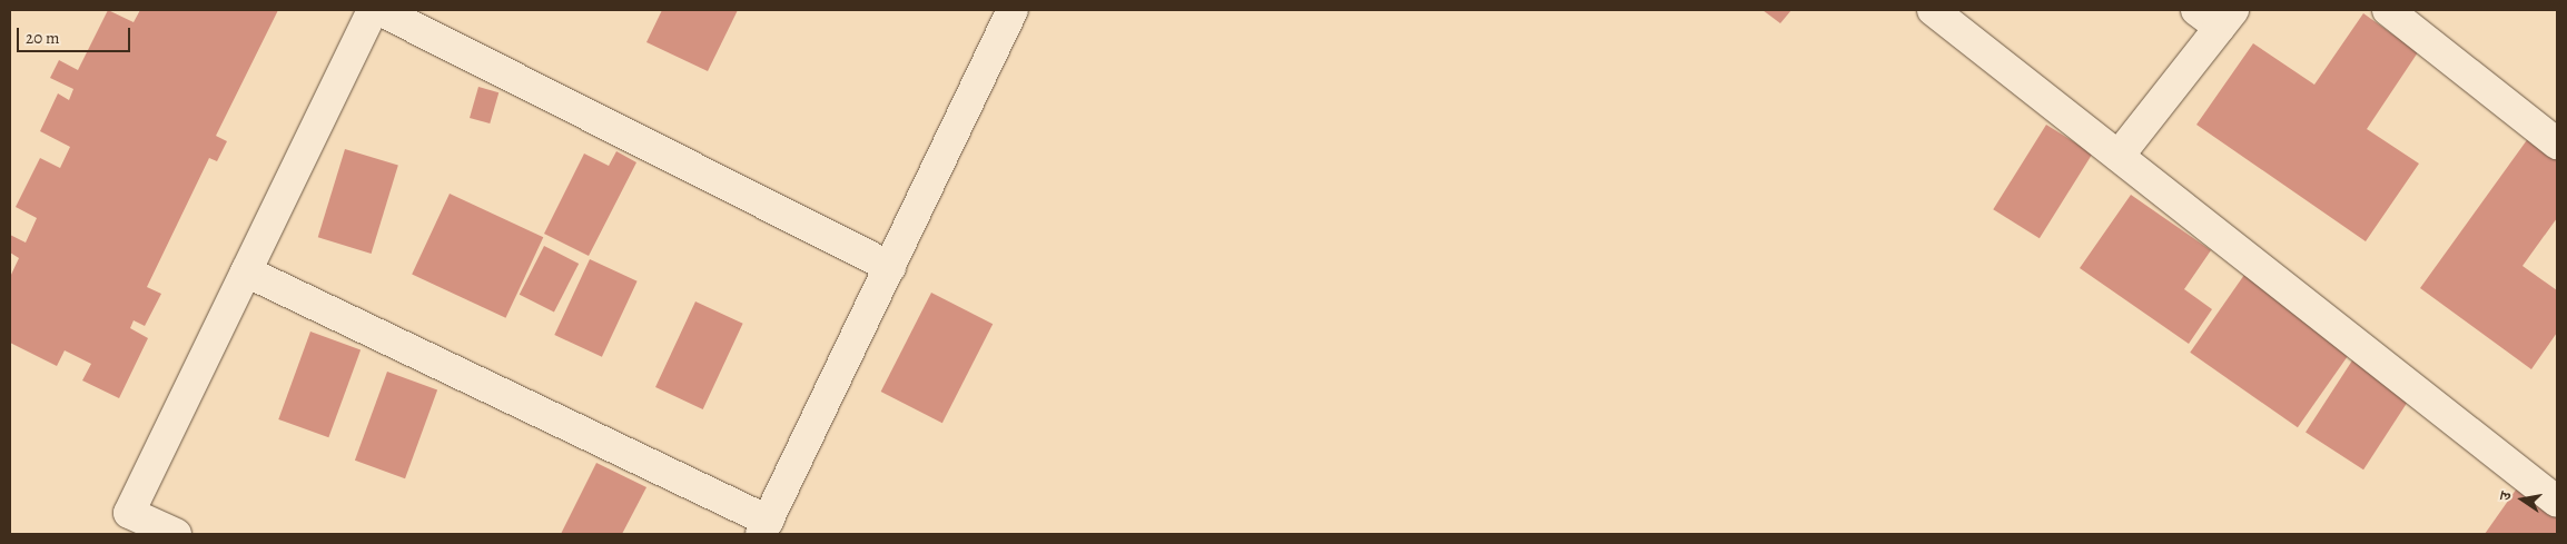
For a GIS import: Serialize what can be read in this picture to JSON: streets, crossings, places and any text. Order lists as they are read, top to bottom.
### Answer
{
  "scale_bar": "20 m",
  "north": "left"
}
